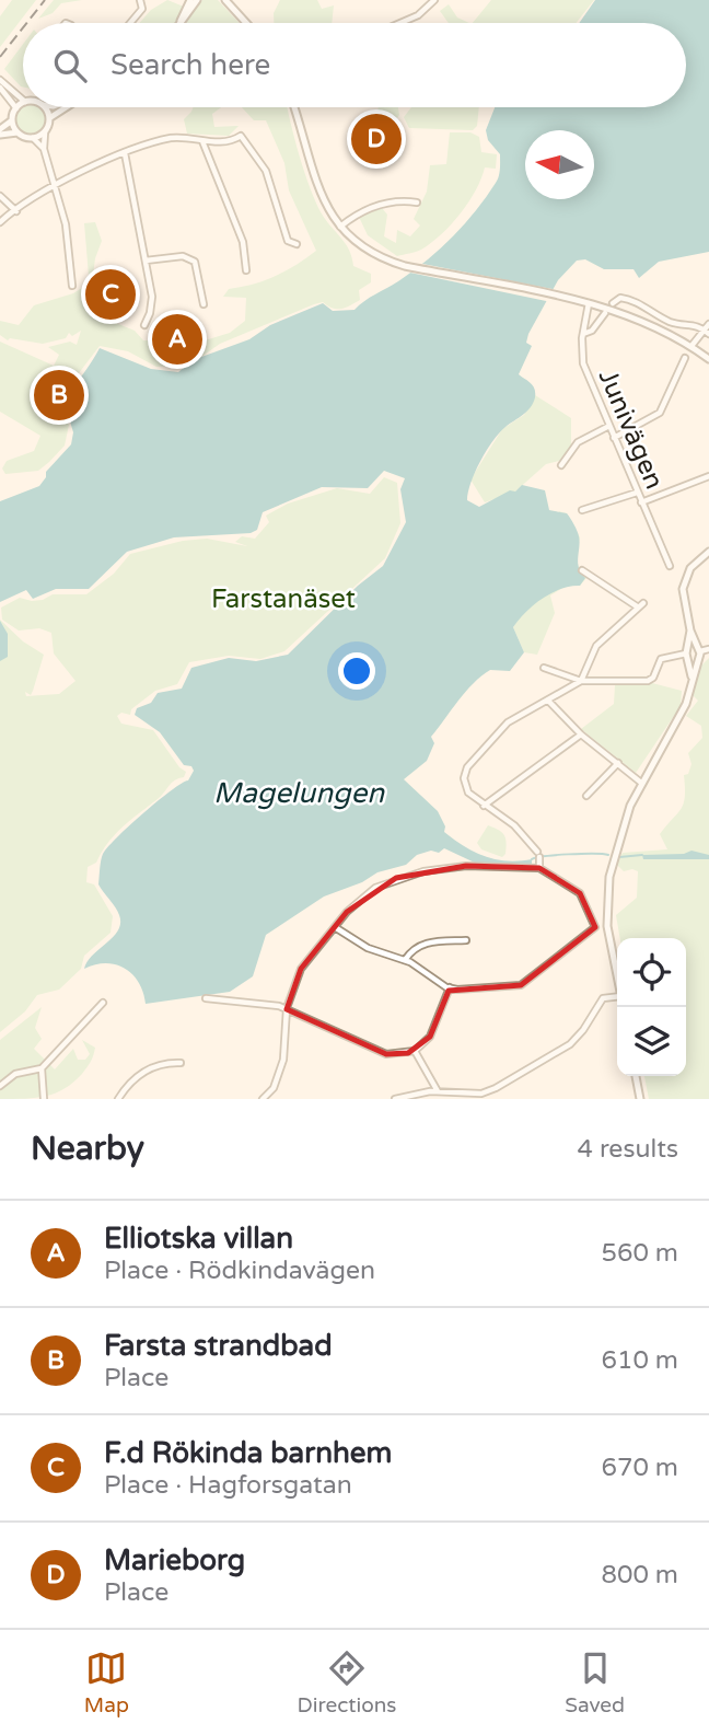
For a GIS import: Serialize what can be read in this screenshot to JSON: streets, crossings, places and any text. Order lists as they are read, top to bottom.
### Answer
{
  "streets": {
    "street": ["Junivägen"]
  },
  "water": ["Magelungen"],
  "parks": ["Farstanäset"],
  "north": "left",
  "page": {
    "search": "Search here",
    "pins": [
      "D",
      "C",
      "A",
      "B"
    ],
    "heading": ["Nearby", "4 results"],
    "list": [
      {
        "mark": "A",
        "name": "Elliotska villan",
        "note": "Place · Rödkindavägen",
        "value": "560 m"
      },
      {
        "mark": "B",
        "name": "Farsta strandbad",
        "note": "Place",
        "value": "610 m"
      },
      {
        "mark": "C",
        "name": "F.d Rökinda barnhem",
        "note": "Place · Hagforsgatan",
        "value": "670 m"
      },
      {
        "mark": "D",
        "name": "Marieborg",
        "note": "Place",
        "value": "800 m"
      }
    ],
    "nav": ["Map", "Directions", "Saved"]
  }
}
